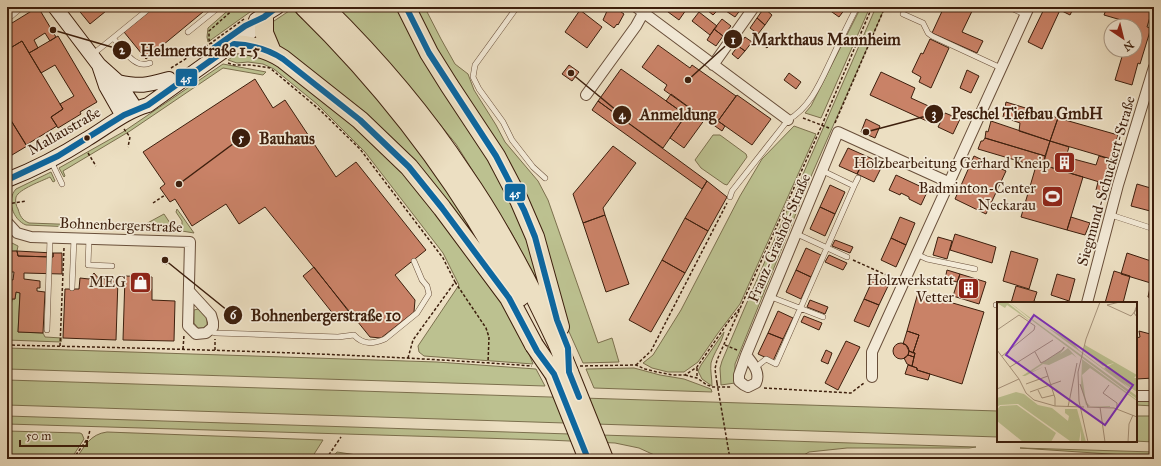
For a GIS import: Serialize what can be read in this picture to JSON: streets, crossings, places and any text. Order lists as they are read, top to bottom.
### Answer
{
  "streets": {
    "street": [
      "Mallaustraße",
      "Siegmund-Schuckert-Straße",
      "Bohnenbergerstraße",
      "Franz-Grashof-Straße"
    ]
  },
  "places": {
    "other": [
      "Helmertstraße 1-5",
      "Anmeldung",
      "Markthaus Mannheim",
      "Peschel Tiefbau GmbH",
      "Bauhaus",
      "Bohnenbergerstraße 10"
    ],
    "building": ["Holzbearbeitung Gerhard Kneip", "Holzwerkstatt Vetter"],
    "sports": ["Badminton-Center Neckarau"],
    "shop": ["MEG"]
  },
  "lines": ["transit line 45"],
  "scale_bar": "50 m",
  "north": "bottom right"
}
